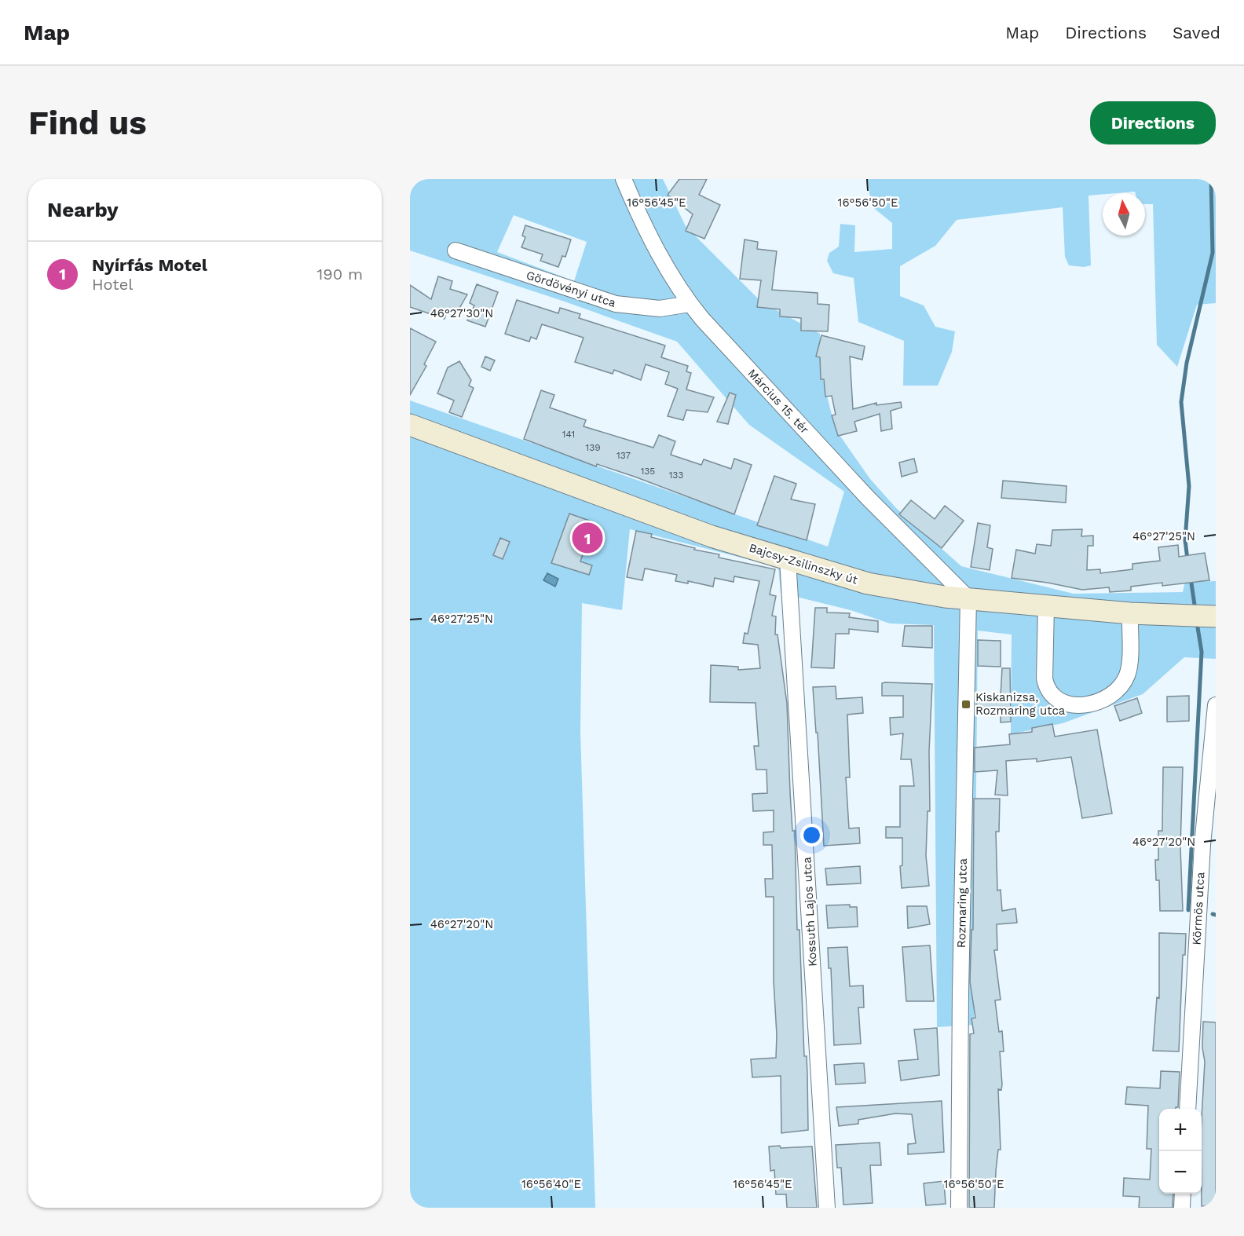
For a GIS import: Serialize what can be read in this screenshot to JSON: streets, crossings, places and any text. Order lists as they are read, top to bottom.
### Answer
{
  "streets": {
    "main road": ["Bajcsy-Zsilinszky út"],
    "street": [
      "Gördövényi utca",
      "Március 15. tér",
      "Rozmaring utca",
      "Körmös utca",
      "Kossuth Lajos utca"
    ]
  },
  "crossings": [
    ["Gördövényi utca", "Március 15. tér"],
    ["Március 15. tér", "Bajcsy-Zsilinszky út"],
    ["Március 15. tér", "Rozmaring utca"],
    ["Bajcsy-Zsilinszky út", "Rozmaring utca"],
    ["Bajcsy-Zsilinszky út", "Kossuth Lajos utca"]
  ],
  "places": {
    "transit": ["Kiskanizsa, Rozmaring utca"]
  },
  "house_numbers": [
    "141",
    "139",
    "137",
    "135",
    "133"
  ],
  "north": "top",
  "page": {
    "header": "Map",
    "nav": ["Map", "Directions", "Saved"],
    "buttons": "Directions",
    "title": "Find us",
    "heading": "Nearby",
    "list": [
      {
        "mark": "1",
        "name": "Nyírfás Motel",
        "note": "Hotel",
        "value": "190 m"
      }
    ],
    "pins": "1",
    "map_buttons": ["+", "−"]
  },
  "coordinates": [
    "16°56'45\"E",
    "16°56'50\"E",
    "46°27'30\"N",
    "46°27'25\"N",
    "46°27'20\"N",
    "16°56'40\"E"
  ]
}
